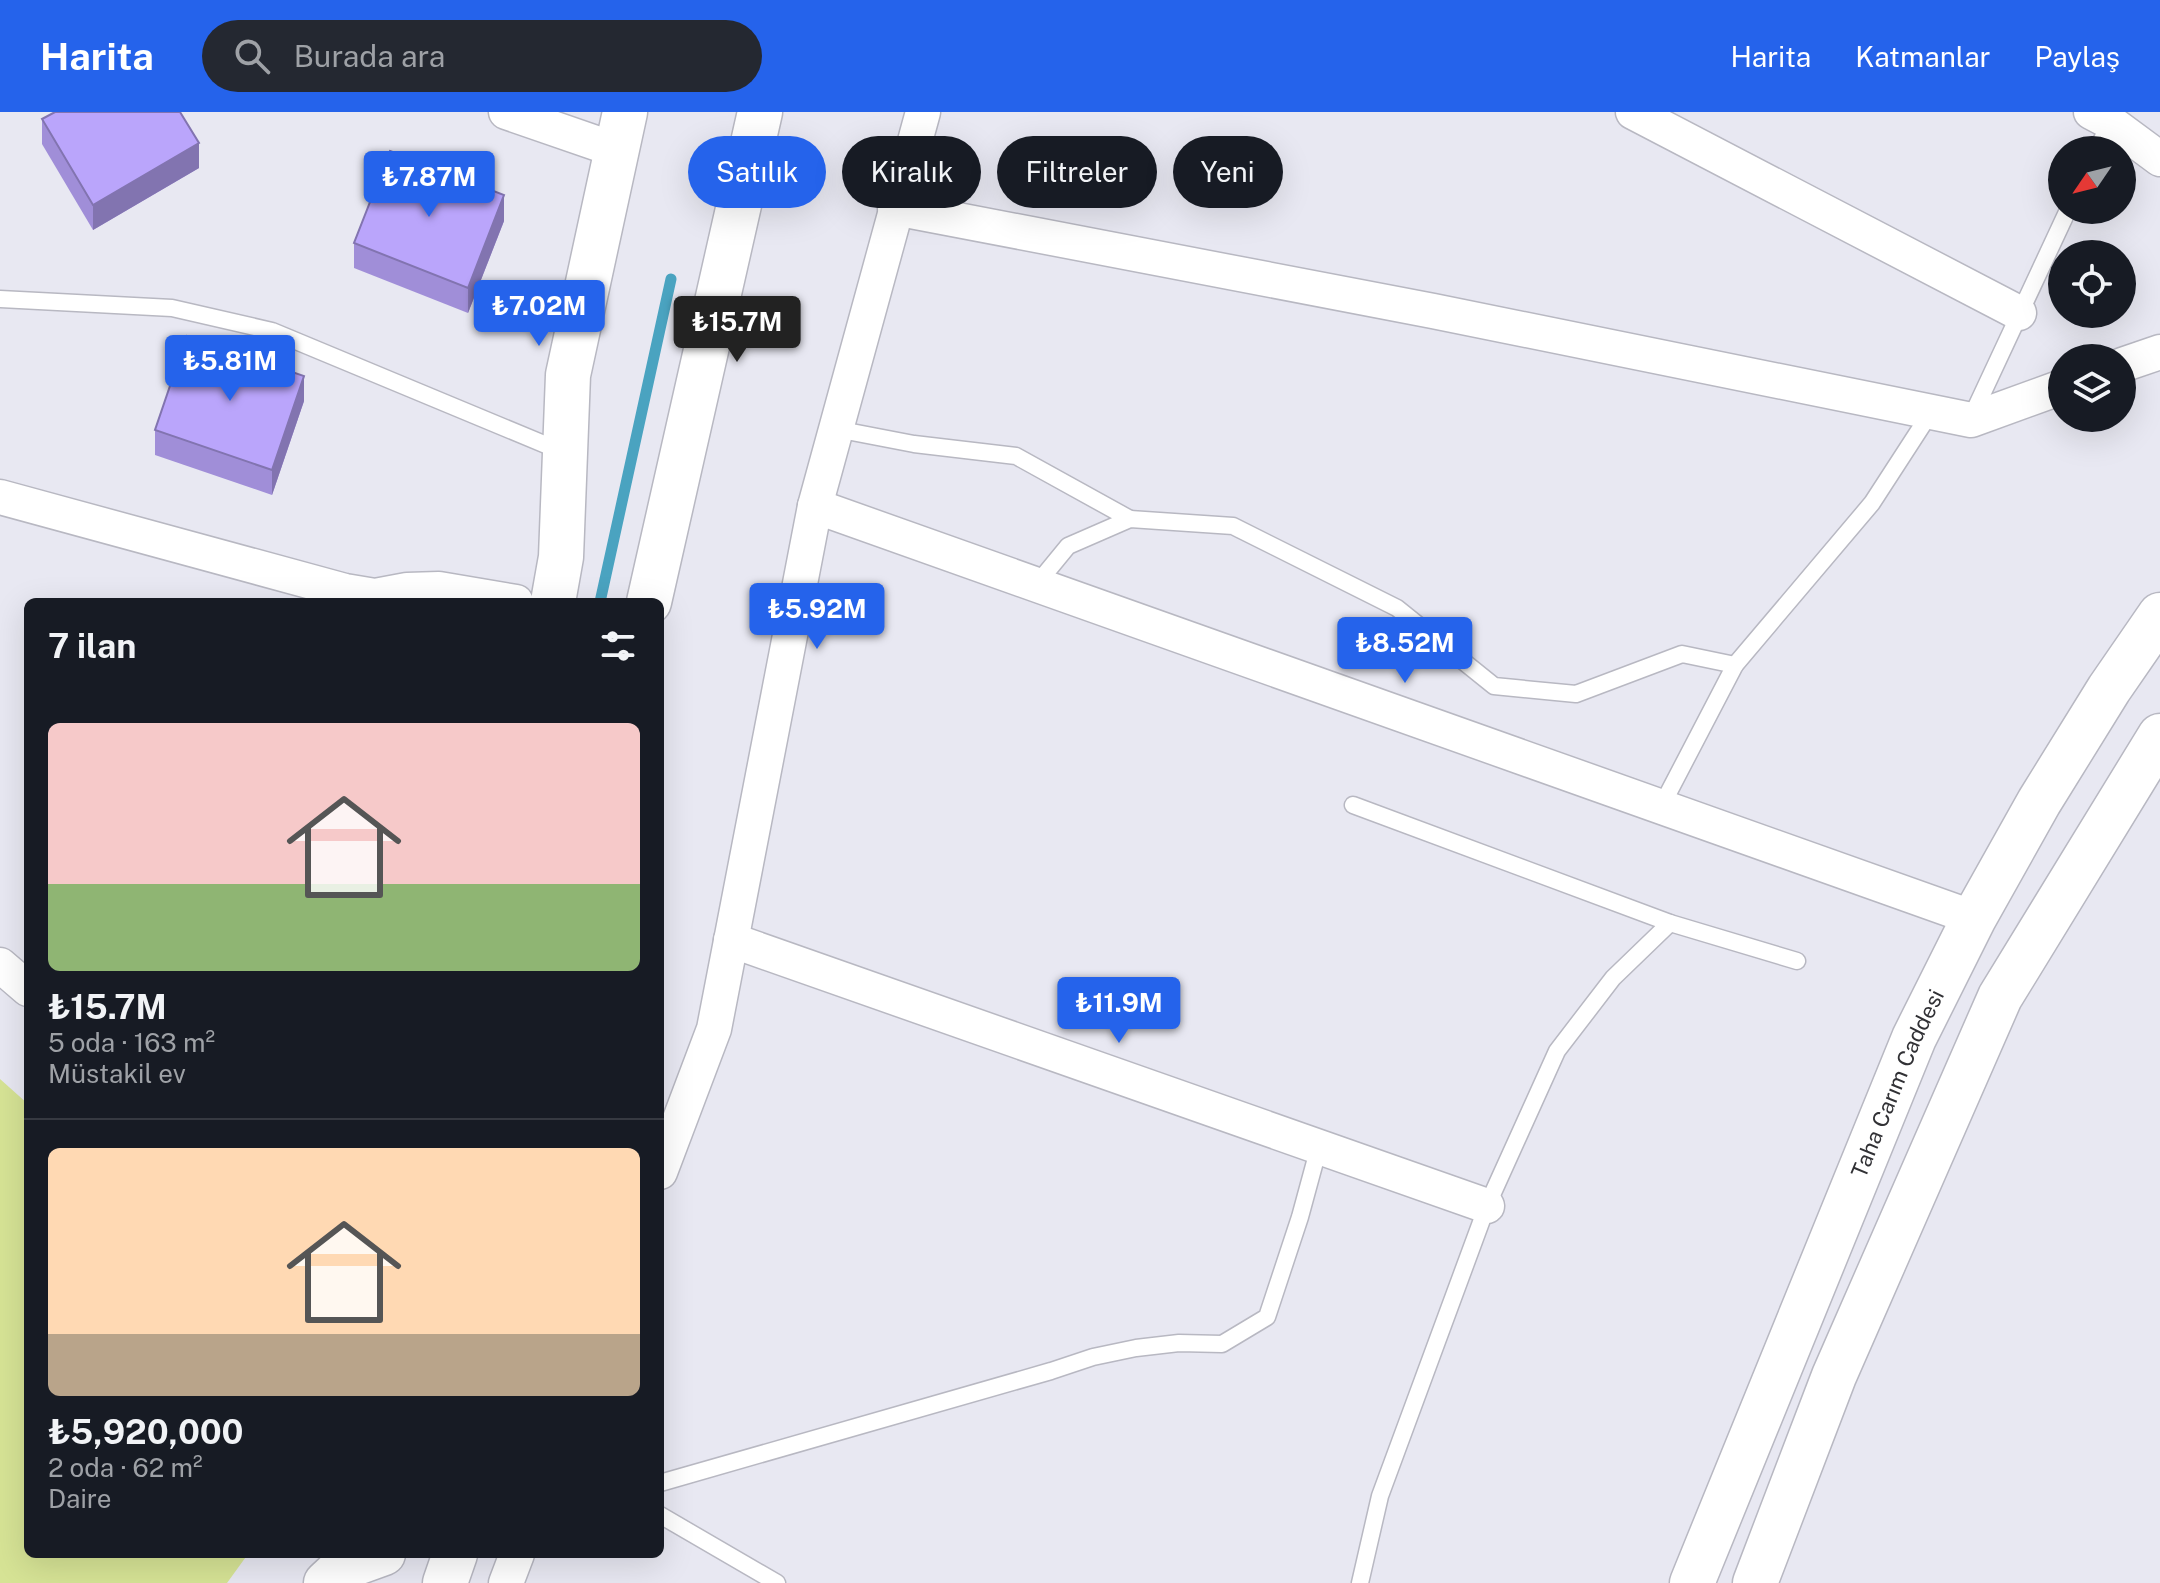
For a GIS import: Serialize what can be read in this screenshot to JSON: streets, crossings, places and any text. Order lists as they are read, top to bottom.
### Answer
{
  "streets": {
    "main road": ["Taha Carım Caddesi"]
  },
  "north": "bottom left",
  "page": {
    "header": "Harita",
    "search": "Burada ara",
    "nav": ["Harita", "Katmanlar", "Paylaş"],
    "chip": [
      "Satılık",
      "Kiralık",
      "Filtreler",
      "Yeni"
    ],
    "price": [
      "₺7.87M",
      "₺7.02M",
      "₺15.7M",
      "₺5.81M",
      "₺5.92M",
      "₺8.52M",
      "₺11.9M"
    ],
    "heading": "7 ilan",
    "list": [
      {
        "name": "₺15.7M",
        "note": "5 oda · 163 m² · Müstakil ev"
      },
      {
        "name": "₺5,920,000",
        "note": "2 oda · 62 m² · Daire"
      }
    ]
  }
}
